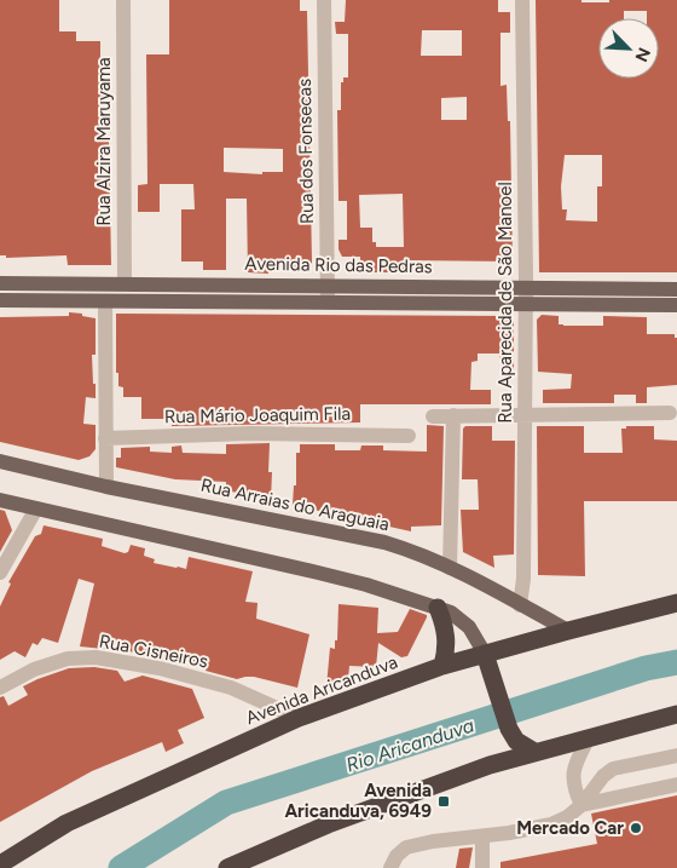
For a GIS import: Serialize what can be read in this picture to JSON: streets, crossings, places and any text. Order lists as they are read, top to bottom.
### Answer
{
  "streets": {
    "highway": ["Avenida Aricanduva"],
    "main road": ["Avenida Rio das Pedras", "Rua Arraias do Araguaia"],
    "street": [
      "Rua Alzira Maruyama",
      "Rua dos Fonsecas",
      "Rua Aparecida de São Manoel",
      "Rua Mário Joaquim Fila",
      "Rua Cisneiros"
    ]
  },
  "crossings": [
    ["Rua Alzira Maruyama", "Avenida Rio das Pedras"],
    ["Rua dos Fonsecas", "Avenida Rio das Pedras"],
    ["Avenida Rio das Pedras", "Rua Aparecida de São Manoel"],
    ["Rua Aparecida de São Manoel", "Rua Arraias do Araguaia"],
    ["Rua Arraias do Araguaia", "Avenida Aricanduva"],
    ["Rua Cisneiros", "Avenida Aricanduva"]
  ],
  "water": ["Rio Aricanduva"],
  "places": {
    "transit": ["Avenida Aricanduva, 6949"],
    "other": ["Mercado Car"]
  },
  "north": "bottom right"
}
